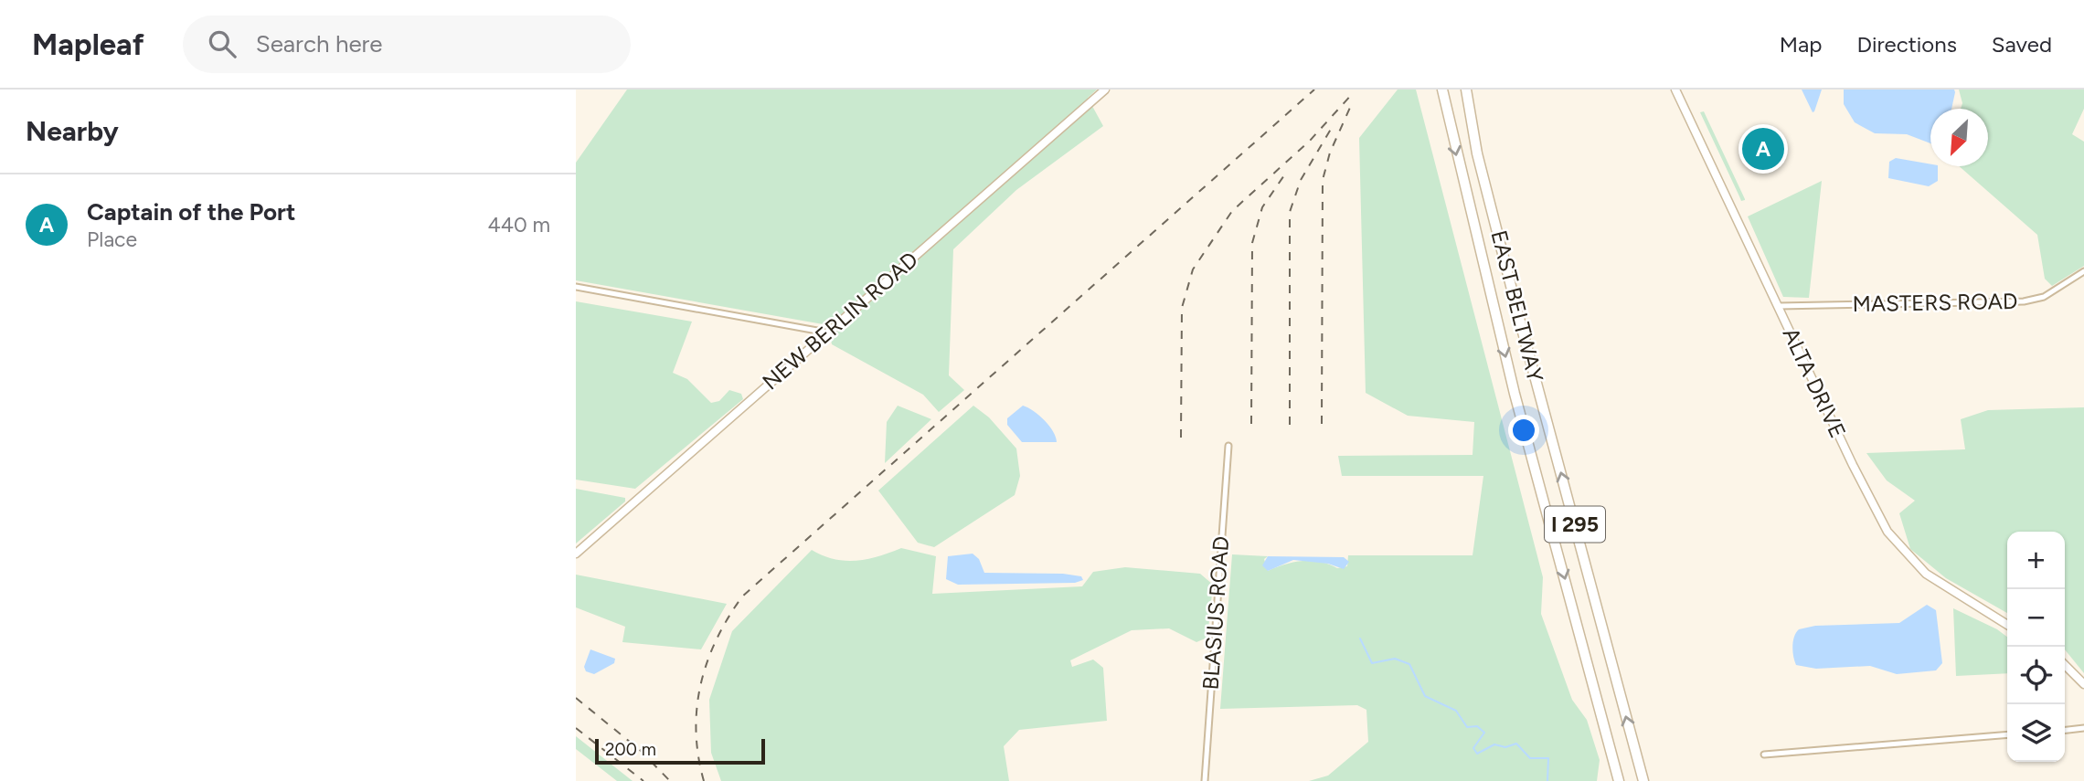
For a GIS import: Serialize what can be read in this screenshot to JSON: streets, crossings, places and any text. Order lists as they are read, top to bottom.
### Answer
{
  "streets": {
    "highway": ["EAST BELTWAY", "I 295"],
    "street": [
      "MASTERS ROAD",
      "NEW BERLIN ROAD",
      "ALTA DRIVE",
      "BLASIUS ROAD"
    ]
  },
  "crossings": [
    ["MASTERS ROAD", "ALTA DRIVE"]
  ],
  "scale_bar": "200 m",
  "north": "bottom left",
  "page": {
    "header": "Mapleaf",
    "search": "Search here",
    "nav": ["Map", "Directions", "Saved"],
    "heading": "Nearby",
    "pins": "A",
    "list": [
      {
        "mark": "A",
        "name": "Captain of the Port",
        "note": "Place",
        "value": "440 m"
      }
    ],
    "map_buttons": ["+", "−"],
    "scale": "200 m"
  }
}
